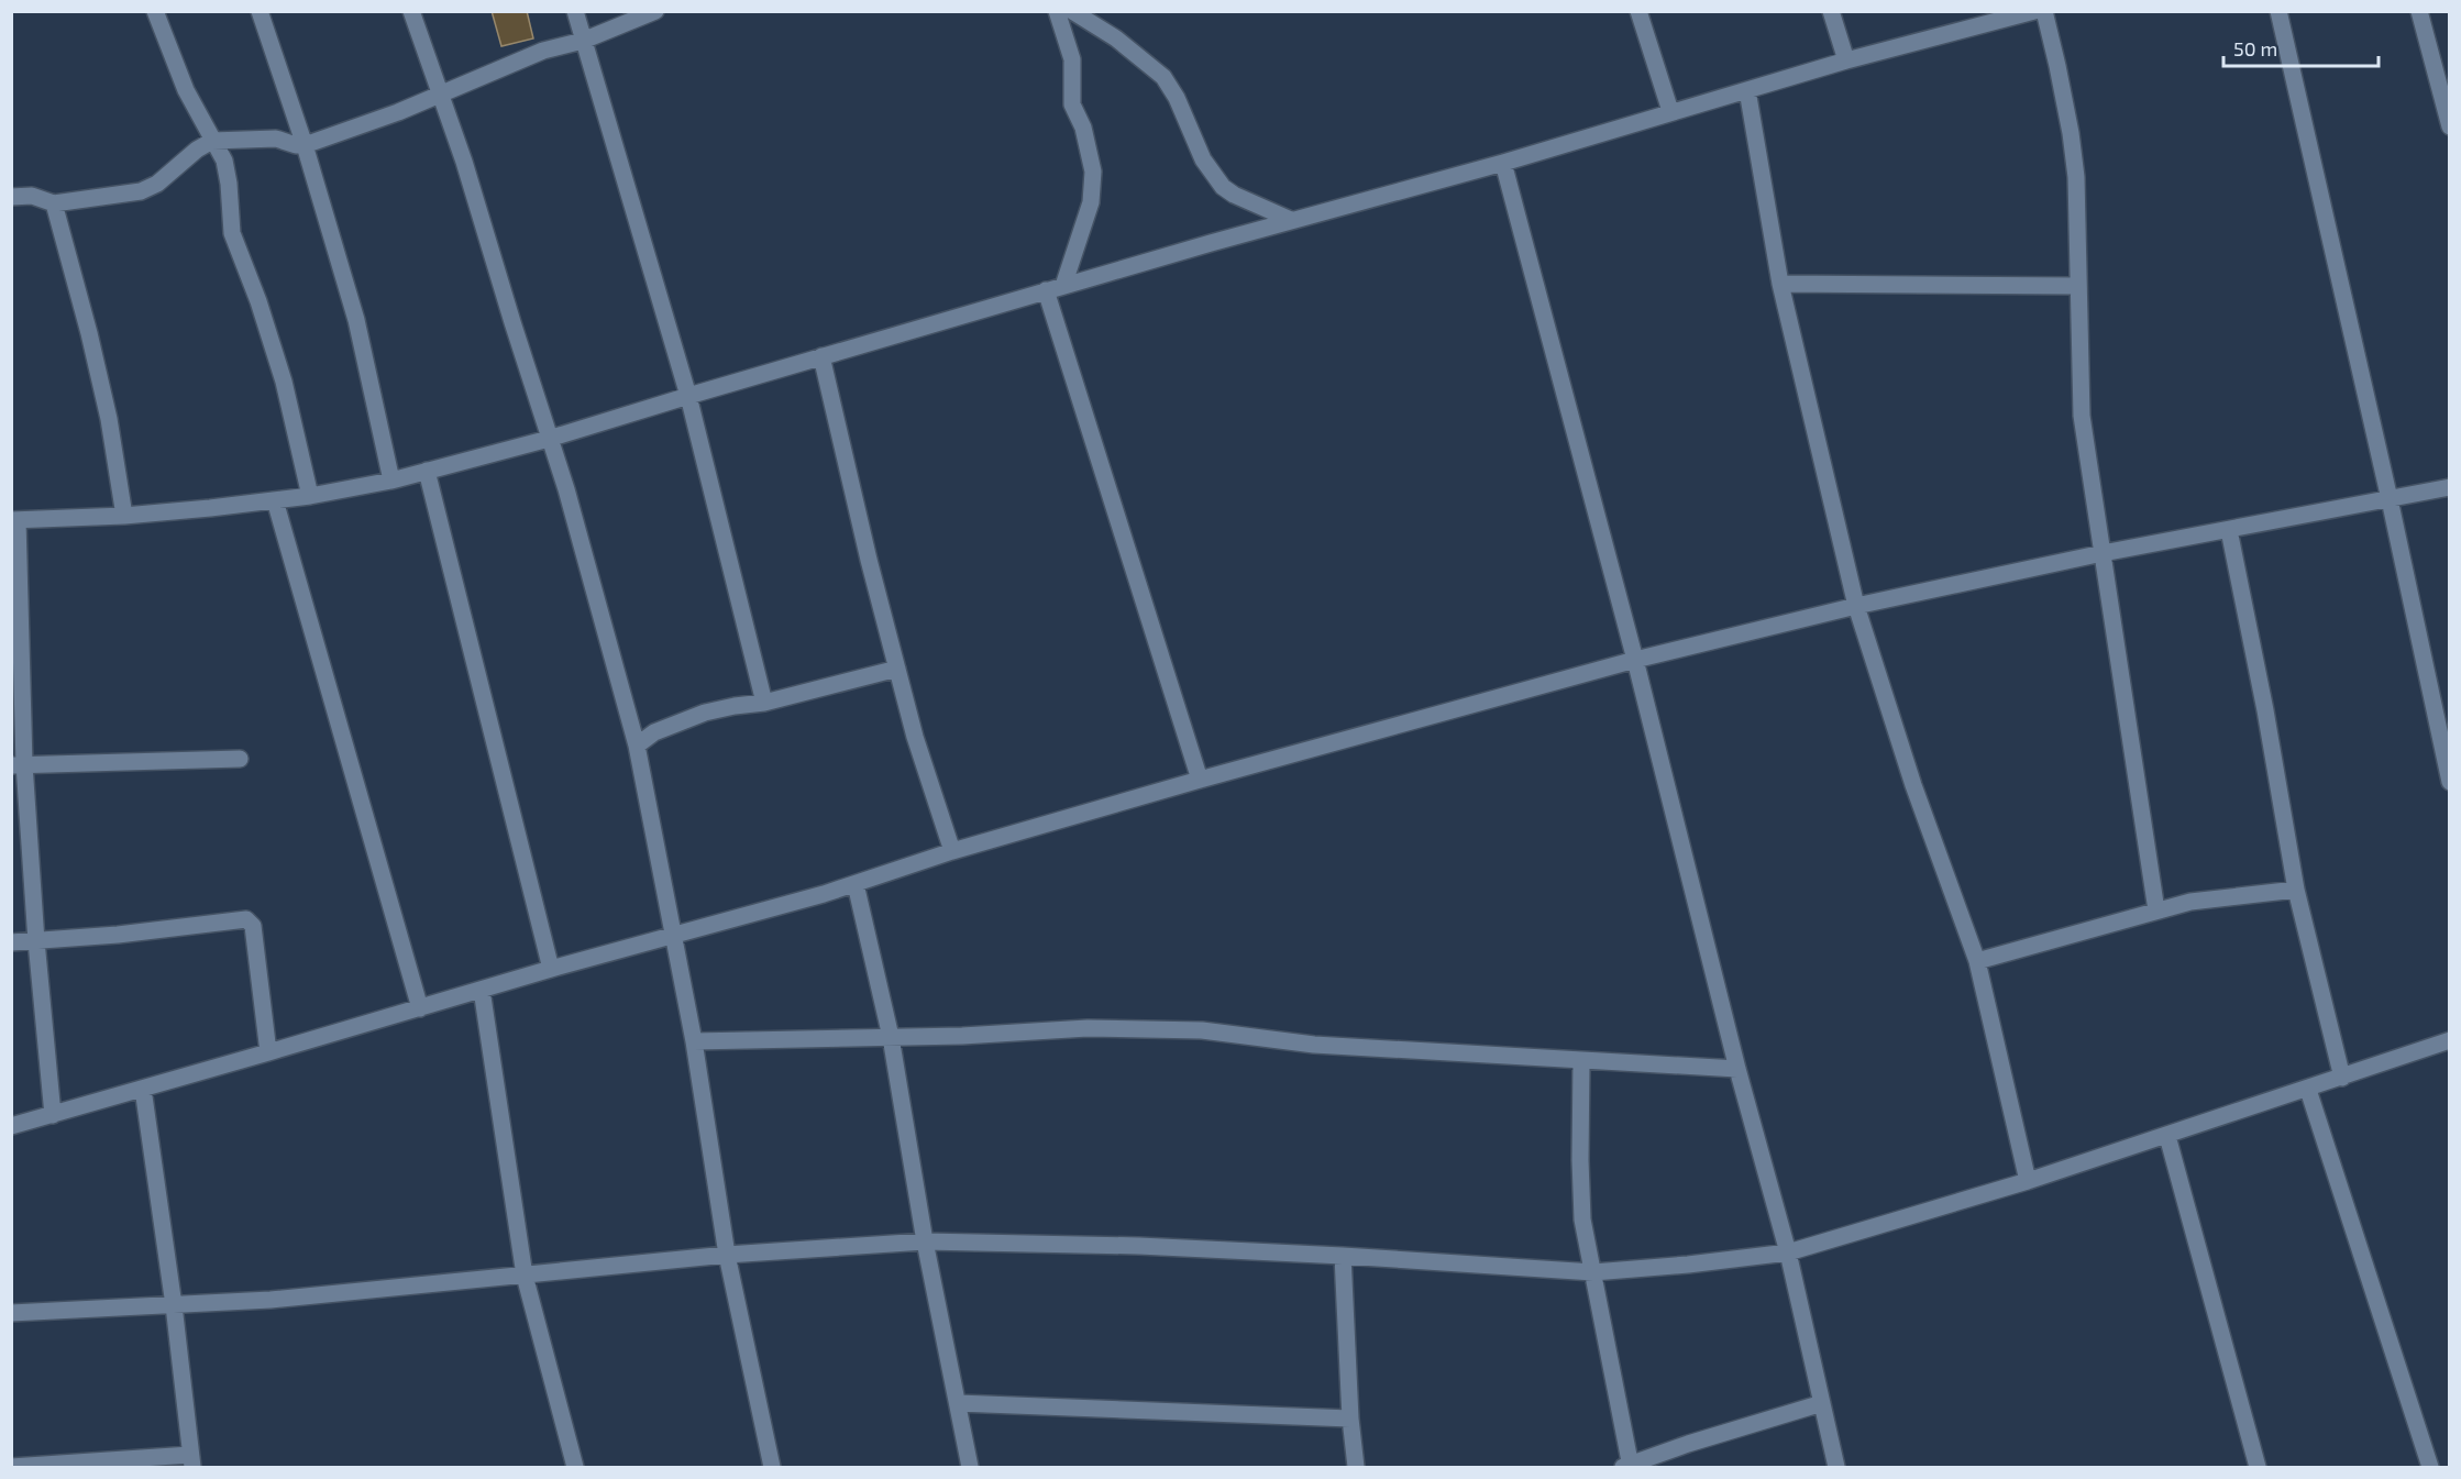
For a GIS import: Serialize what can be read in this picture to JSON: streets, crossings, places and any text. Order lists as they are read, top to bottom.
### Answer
{
  "scale_bar": "50 m"
}
